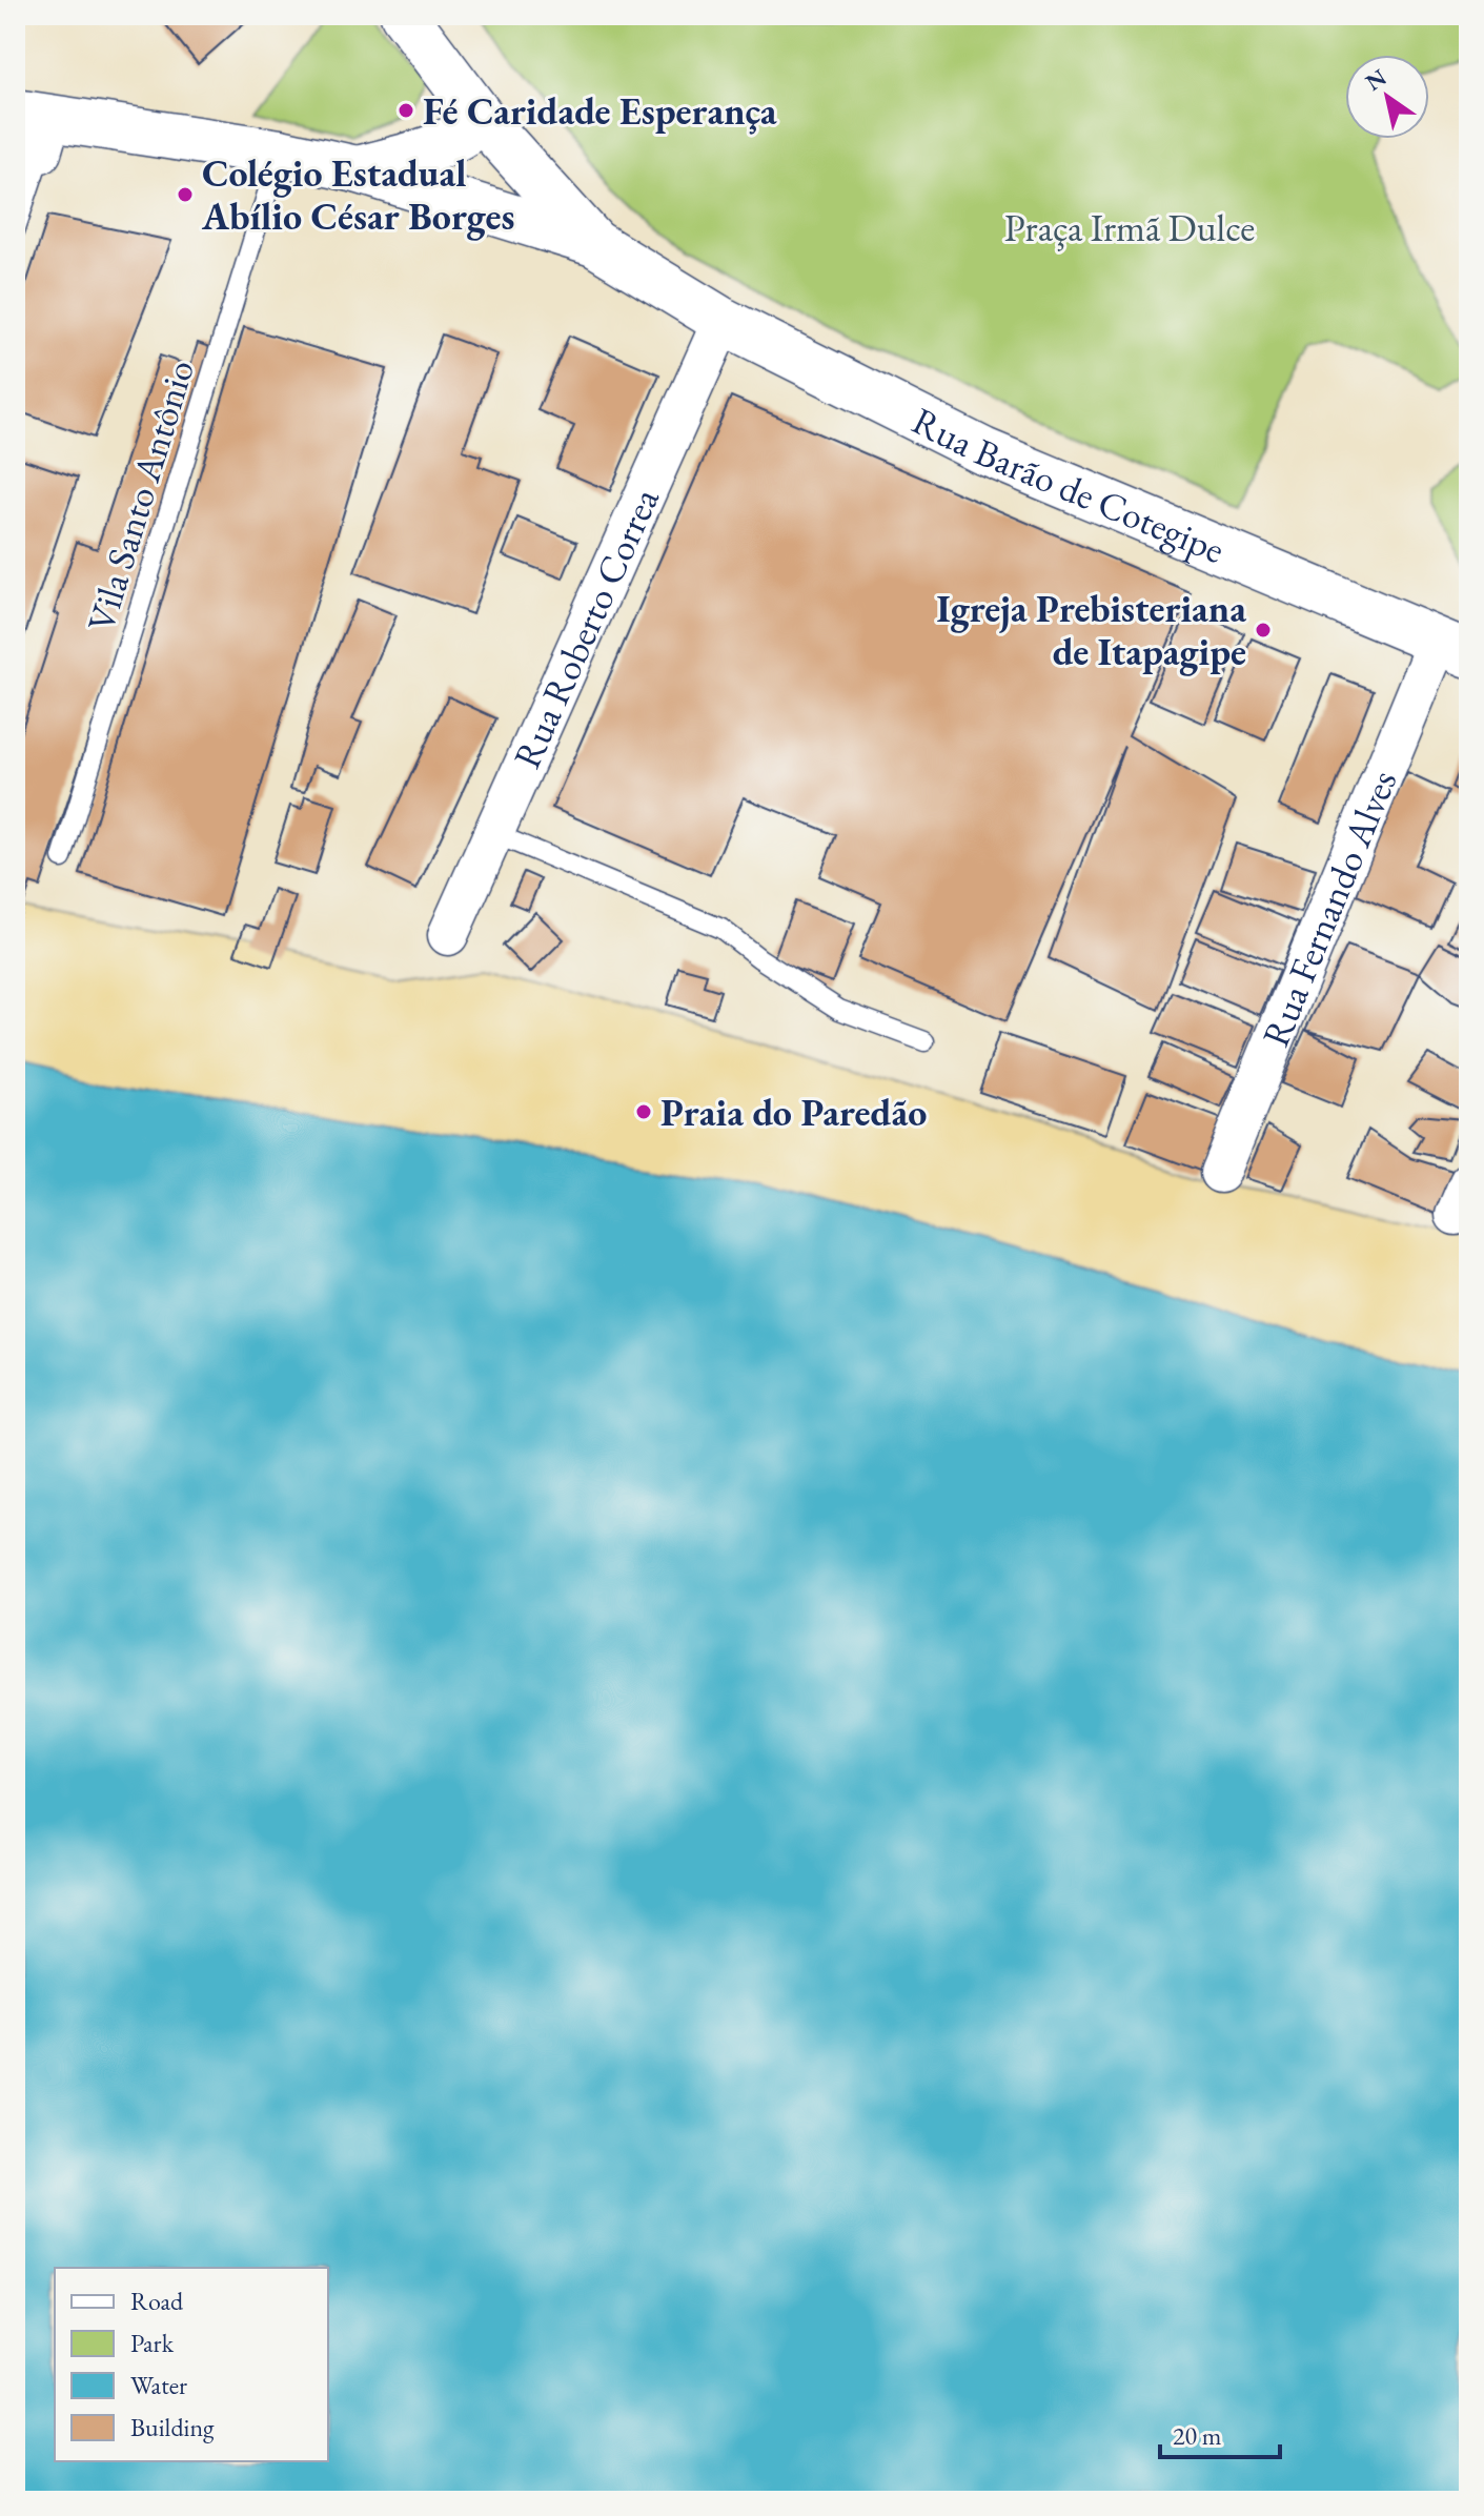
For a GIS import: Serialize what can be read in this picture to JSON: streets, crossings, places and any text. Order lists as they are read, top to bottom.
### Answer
{
  "streets": {
    "main road": ["Rua Barão de Cotegipe"],
    "street": ["Rua Roberto Correa", "Rua Fernando Alves"],
    "lane": ["Vila Santo Antônio"]
  },
  "crossings": [
    ["Rua Barão de Cotegipe", "Rua Roberto Correa"],
    ["Rua Barão de Cotegipe", "Rua Fernando Alves"]
  ],
  "parks": ["Praça Irmã Dulce"],
  "places": [
    "Fé Caridade Esperança",
    "Colégio Estadual Abílio César Borges",
    "Igreja Prebisteriana de Itapagipe",
    "Praia do Paredão"
  ],
  "legend": [
    "Road",
    "Park",
    "Water",
    "Building"
  ],
  "scale_bar": "20 m",
  "north": "top left"
}
